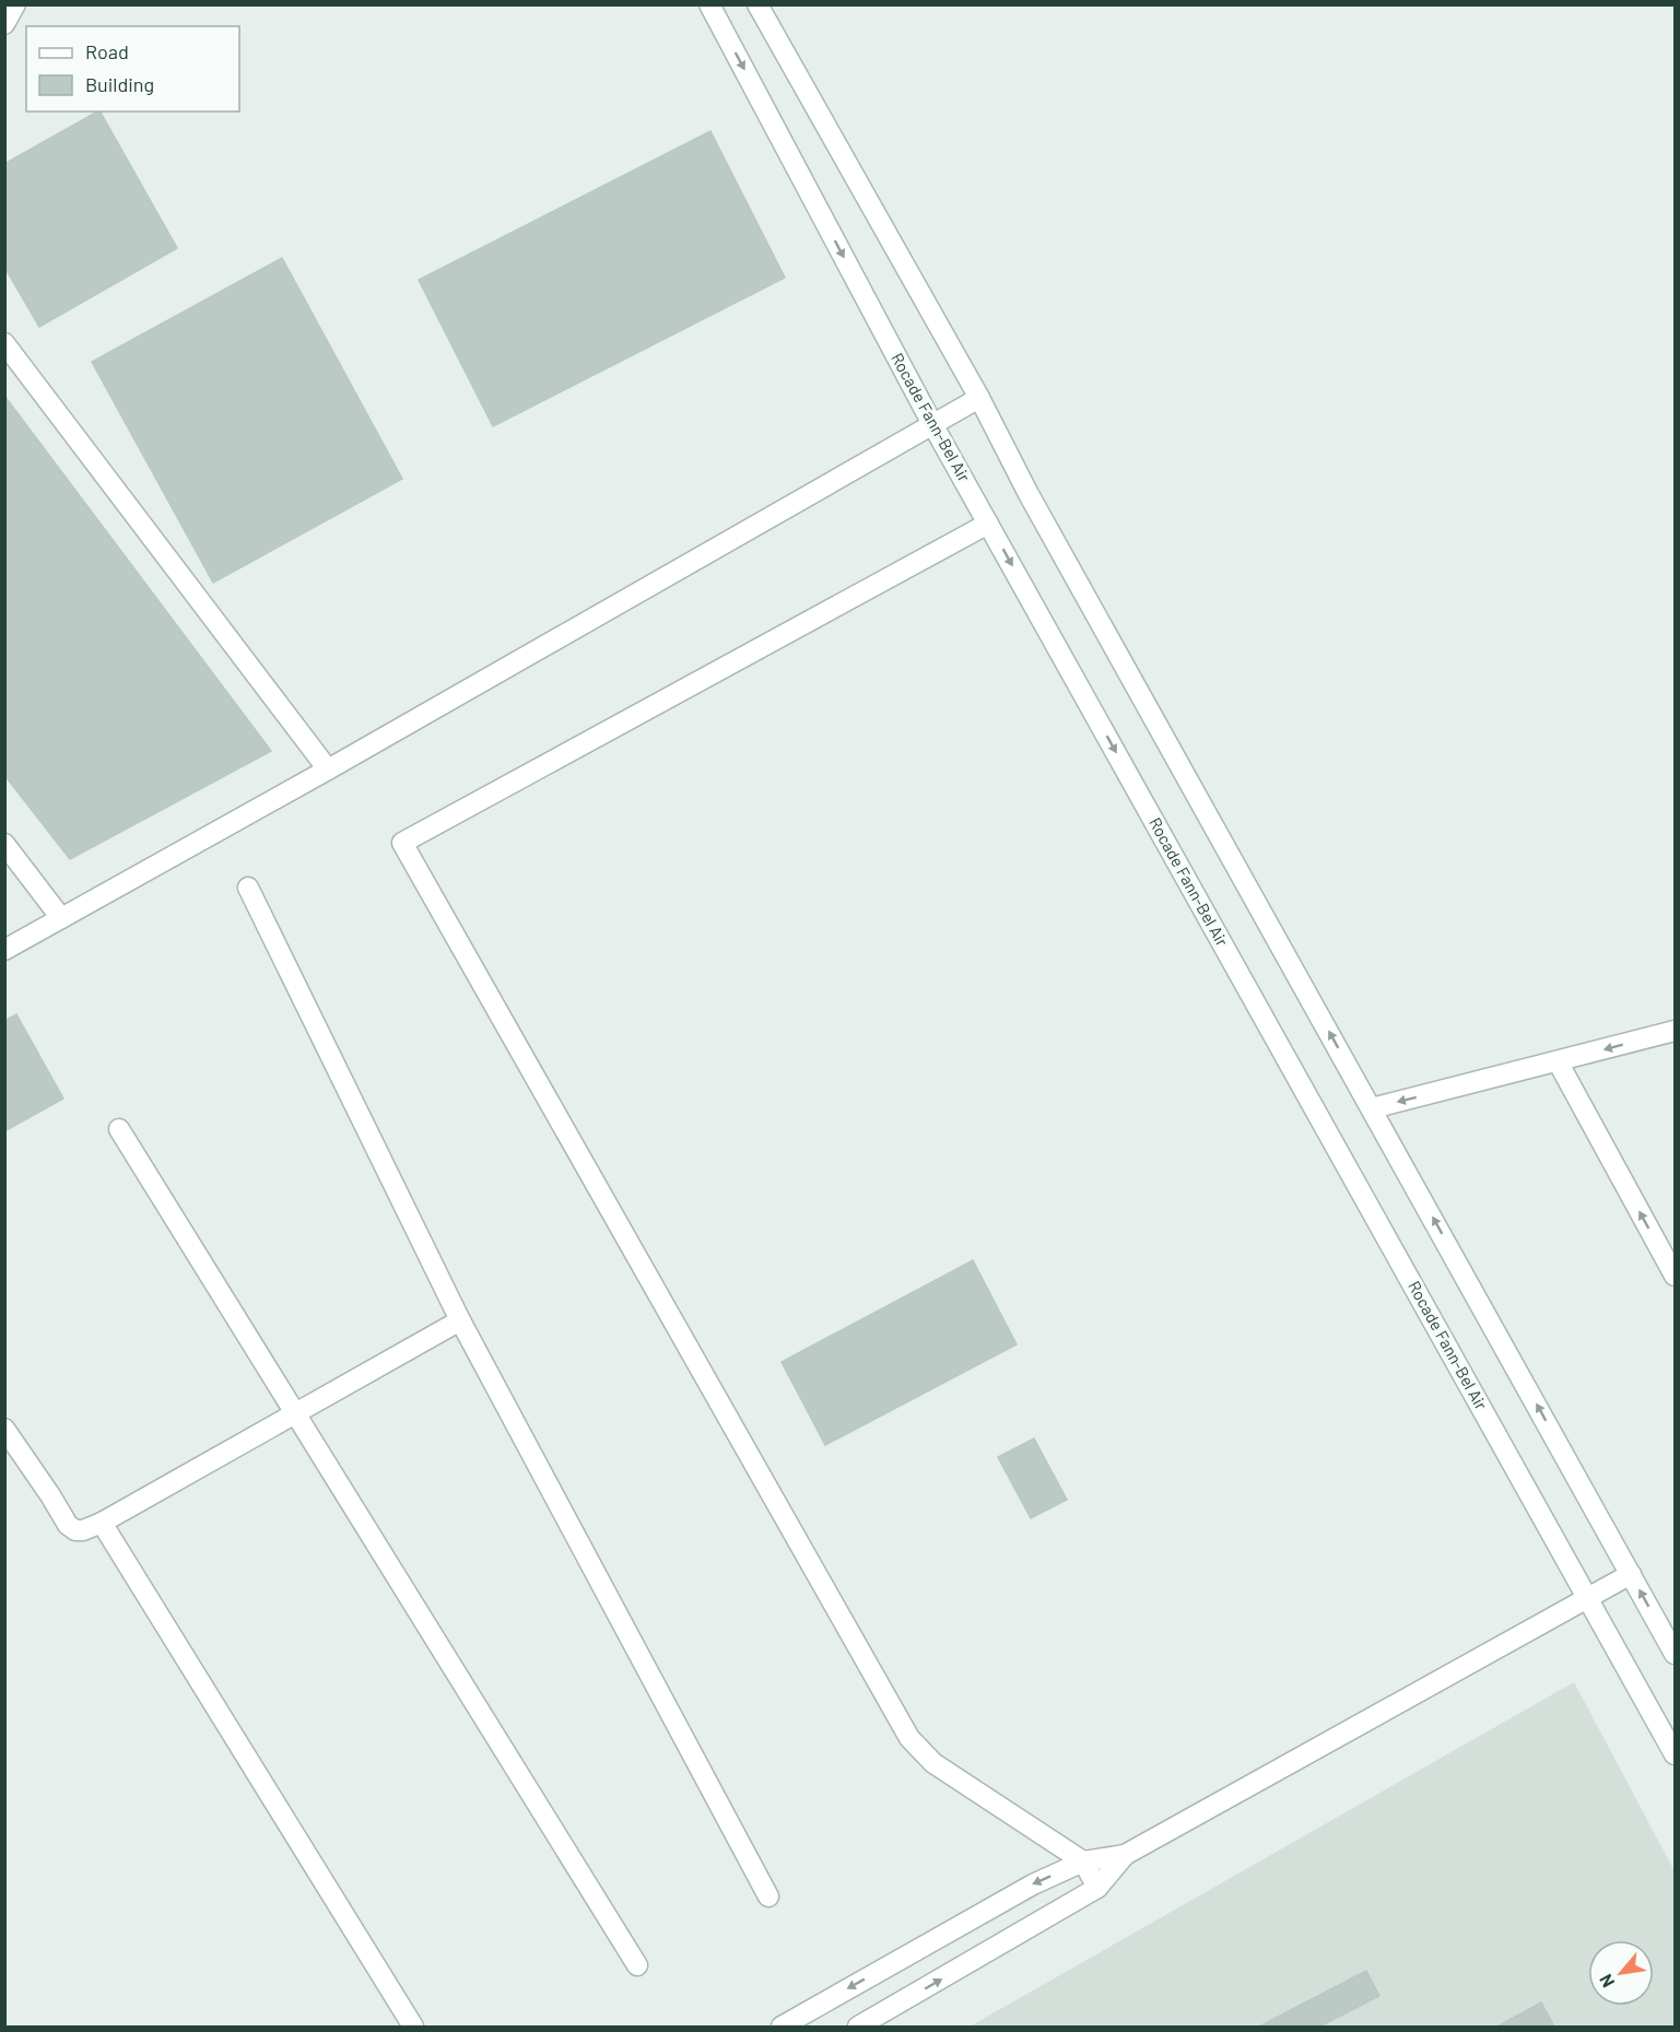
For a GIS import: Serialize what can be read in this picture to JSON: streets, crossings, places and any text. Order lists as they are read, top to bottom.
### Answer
{
  "streets": {
    "street": ["Rocade Fann-Bel Air"]
  },
  "legend": ["Road", "Building"],
  "north": "bottom left"
}
